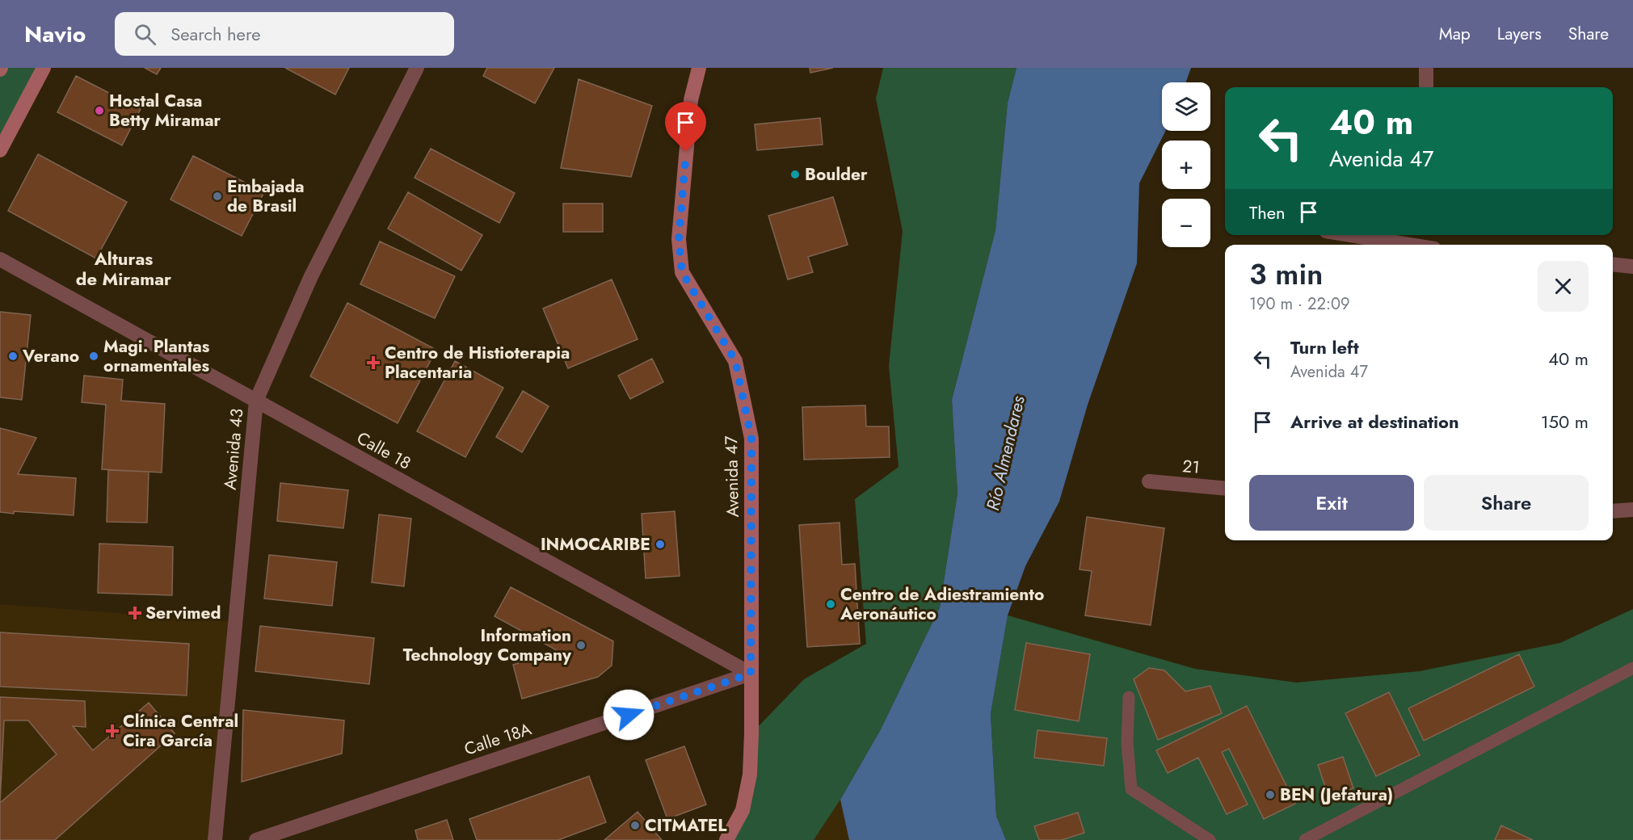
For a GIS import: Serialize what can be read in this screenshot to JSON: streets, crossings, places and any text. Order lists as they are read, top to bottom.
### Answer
{
  "streets": {
    "street": [
      "Avenida 43",
      "Calle 18",
      "21",
      "Avenida 47",
      "Calle 18A"
    ]
  },
  "crossings": [
    ["Avenida 43", "Calle 18"],
    ["Calle 18", "Avenida 47"],
    ["Calle 18", "Calle 18A"],
    ["Avenida 47", "Calle 18A"]
  ],
  "districts": ["Alturas de Miramar"],
  "water": ["Río Almendares"],
  "places": {
    "other": [
      "Hostal Casa Betty Miramar",
      "Boulder",
      "Embajada de Brasil",
      "Verano",
      "Magi. Plantas ornamentales",
      "INMOCARIBE",
      "Centro de Adiestramiento Aeronáutico",
      "Information Technology Company",
      "BEN (Jefatura)",
      "CITMATEL"
    ],
    "health": ["Centro de Histioterapia Placentaria", "Servimed", "Clínica Central Cira García"]
  },
  "page": {
    "header": "Navio",
    "search": "Search here",
    "nav": ["Map", "Layers", "Share"],
    "map_buttons": ["+", "−"],
    "turn": ["40 m", "Avenida 47"],
    "then": "Then",
    "heading": ["3 min", "190 m · 22:09"],
    "list": [
      {
        "name": "Turn left",
        "note": "Avenida 47",
        "value": "40 m"
      },
      {
        "name": "Arrive at destination",
        "value": "150 m"
      }
    ],
    "buttons": ["Exit", "Share"]
  }
}
